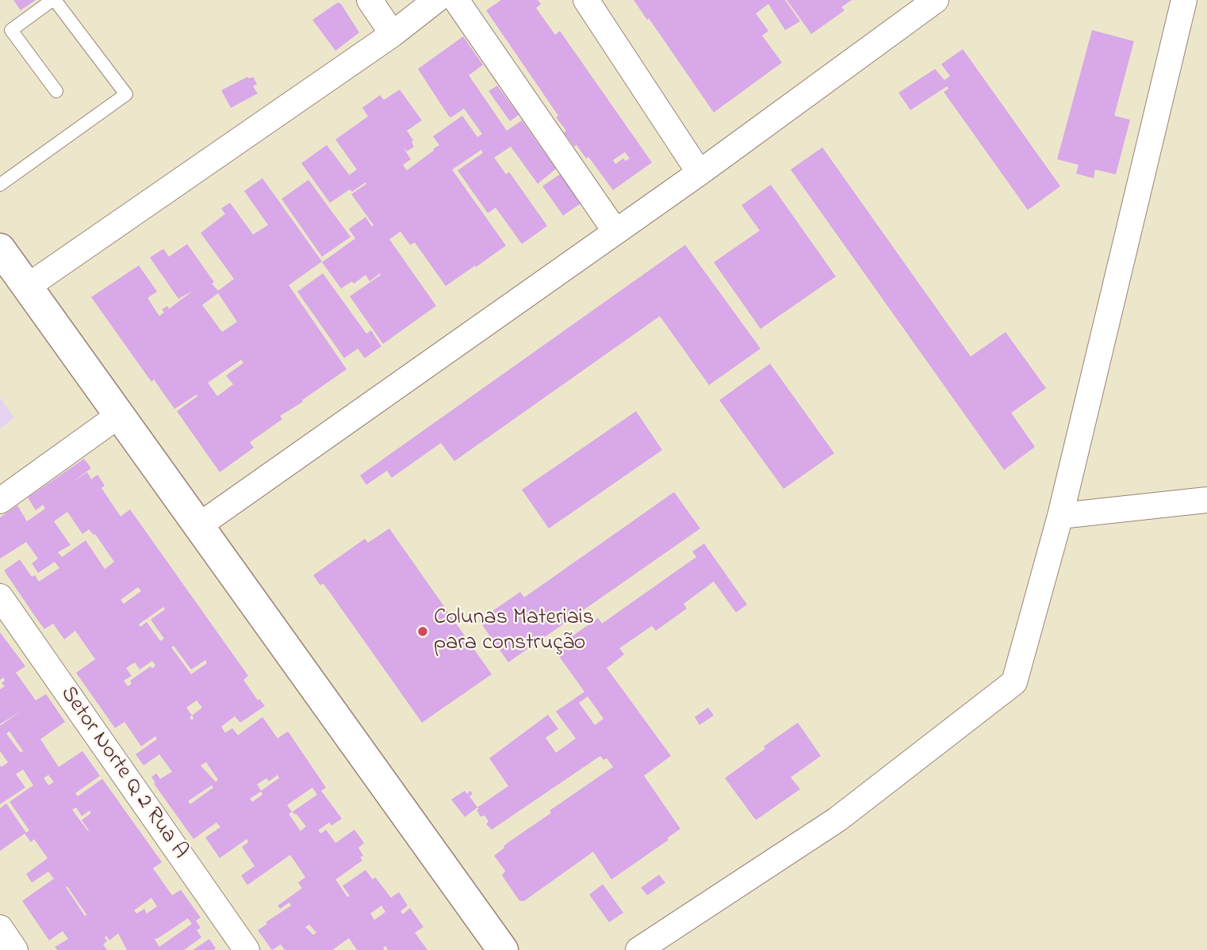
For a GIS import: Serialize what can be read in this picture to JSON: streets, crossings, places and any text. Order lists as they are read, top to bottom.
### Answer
{
  "streets": {
    "street": ["Setor Norte Q 2 Rua A"]
  },
  "places": ["Colunas Materiais para construção"]
}
